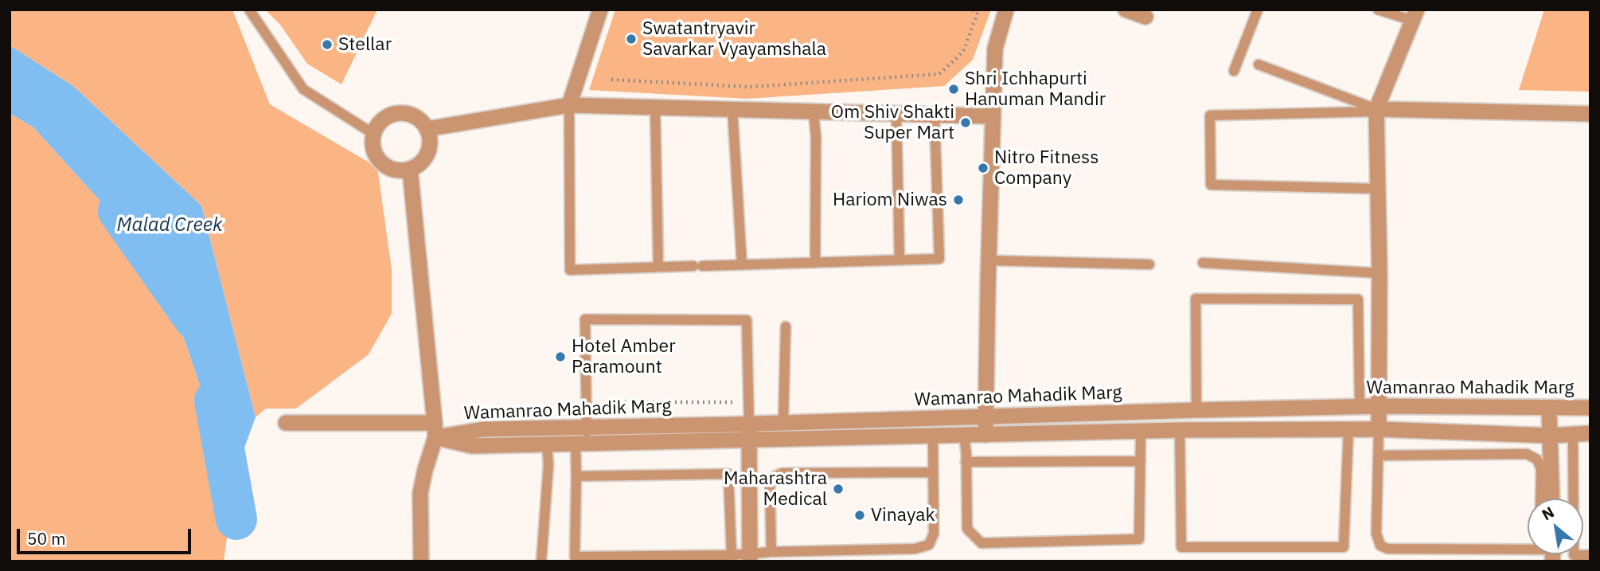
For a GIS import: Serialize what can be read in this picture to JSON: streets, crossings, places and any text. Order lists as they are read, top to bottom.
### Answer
{
  "streets": {
    "street": ["Wamanrao Mahadik Marg"]
  },
  "water": ["Malad Creek"],
  "places": [
    "Swatantryavir Savarkar Vyayamshala",
    "Stellar",
    "Shri Ichhapurti Hanuman Mandir",
    "Om Shiv Shakti Super Mart",
    "Nitro Fitness Company",
    "Hariom Niwas",
    "Hotel Amber Paramount",
    "Maharashtra Medical",
    "Vinayak"
  ],
  "scale_bar": "50 m",
  "north": "top left"
}
